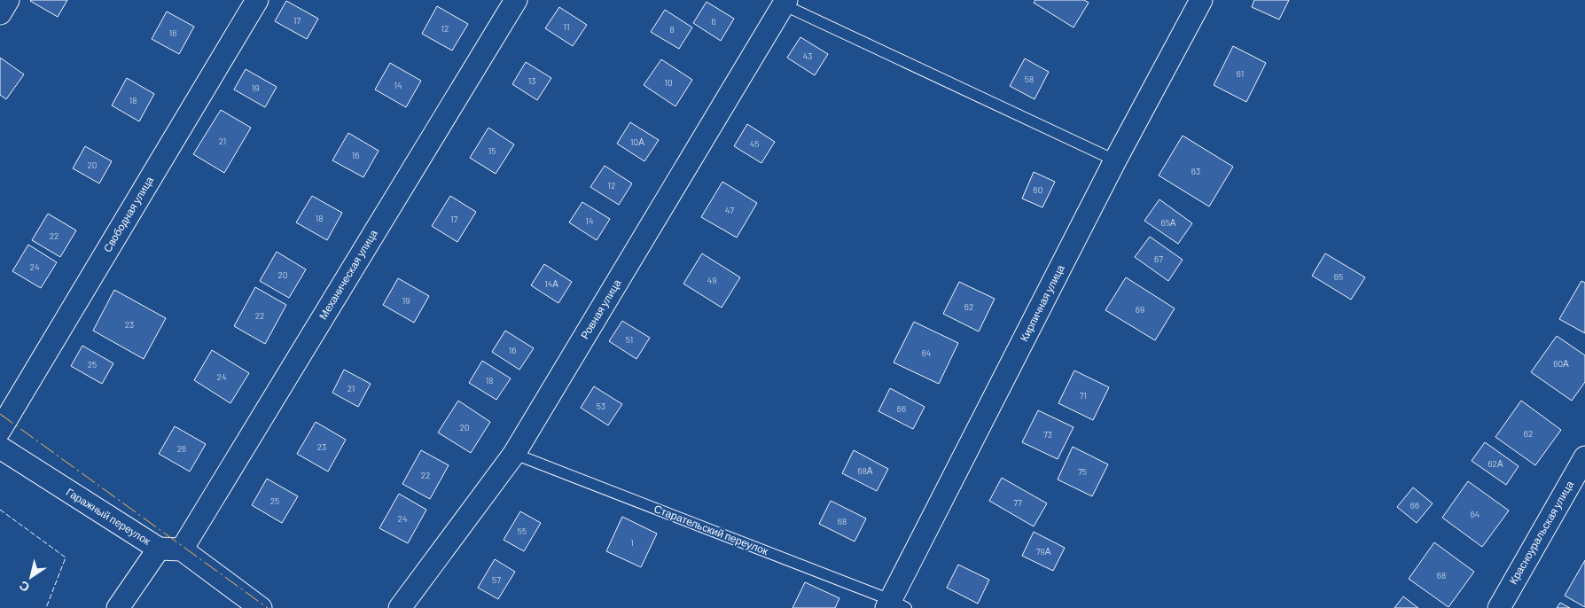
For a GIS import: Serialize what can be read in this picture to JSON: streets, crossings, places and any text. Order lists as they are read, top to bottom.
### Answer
{
  "streets": {
    "street": [
      "Свободная улица",
      "Механическая улица",
      "Кирпичная улица",
      "Ровная улица",
      "Гаражный переулок",
      "Красноуральская улица"
    ],
    "lane": ["Старательский переулок"]
  },
  "crossings": [
    ["Механическая улица", "Гаражный переулок"],
    ["Кирпичная улица", "Старательский переулок"],
    ["Ровная улица", "Старательский переулок"]
  ],
  "house_numbers": [
    "17",
    "6",
    "11",
    "12",
    "8",
    "16",
    "43",
    "61",
    "58",
    "13",
    "10",
    "14",
    "19",
    "18",
    "21",
    "10А",
    "45",
    "15",
    "16",
    "20",
    "63",
    "12",
    "60",
    "47",
    "18",
    "17",
    "14",
    "65А",
    "22",
    "67",
    "24",
    "20",
    "65",
    "49",
    "14А",
    "19",
    "62",
    "69",
    "22",
    "23",
    "51",
    "16",
    "64",
    "60А",
    "25",
    "24",
    "18",
    "21",
    "71",
    "53",
    "66",
    "20",
    "62",
    "73",
    "23",
    "26",
    "62А",
    "68А",
    "75",
    "22",
    "25",
    "77",
    "66",
    "64",
    "24",
    "68",
    "55",
    "1",
    "79А",
    "68",
    "57"
  ],
  "north": "bottom left"
}
